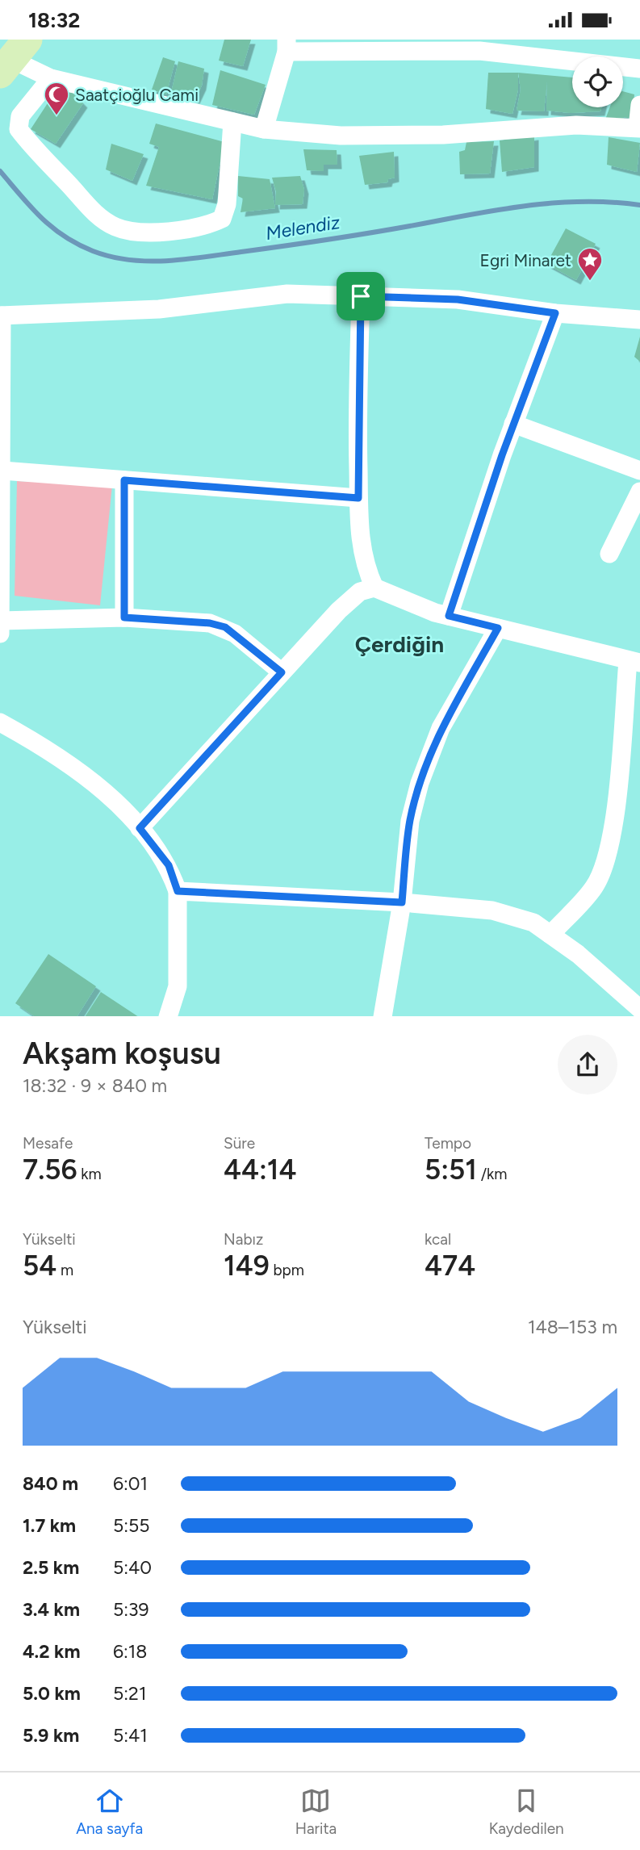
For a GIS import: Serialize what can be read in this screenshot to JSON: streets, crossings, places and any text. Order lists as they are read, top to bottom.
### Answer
{
  "districts": ["Çerdiğin"],
  "water": ["Melendiz"],
  "places": {
    "mosque": ["Saatçioğlu Cami"],
    "place": ["Egri Minaret"]
  },
  "page": {
    "status": "18:32",
    "heading": ["Akşam koşusu", "18:32 · 9 × 840 m"],
    "stats": [
      ["Mesafe", "7.56 km"],
      ["Süre", "44:14"],
      ["Tempo", "5:51 /km"],
      ["Yükselti", "54 m"],
      ["Nabız", "149 bpm"],
      ["kcal", "474"]
    ],
    "chart": ["Yükselti", "148–153 m"],
    "list": [
      {
        "name": "840 m",
        "note": "6:01"
      },
      {
        "name": "1.7 km",
        "note": "5:55"
      },
      {
        "name": "2.5 km",
        "note": "5:40"
      },
      {
        "name": "3.4 km",
        "note": "5:39"
      },
      {
        "name": "4.2 km",
        "note": "6:18"
      },
      {
        "name": "5.0 km",
        "note": "5:21"
      },
      {
        "name": "5.9 km",
        "note": "5:41"
      }
    ],
    "tabs": ["Ana sayfa", "Harita", "Kaydedilen"]
  }
}
